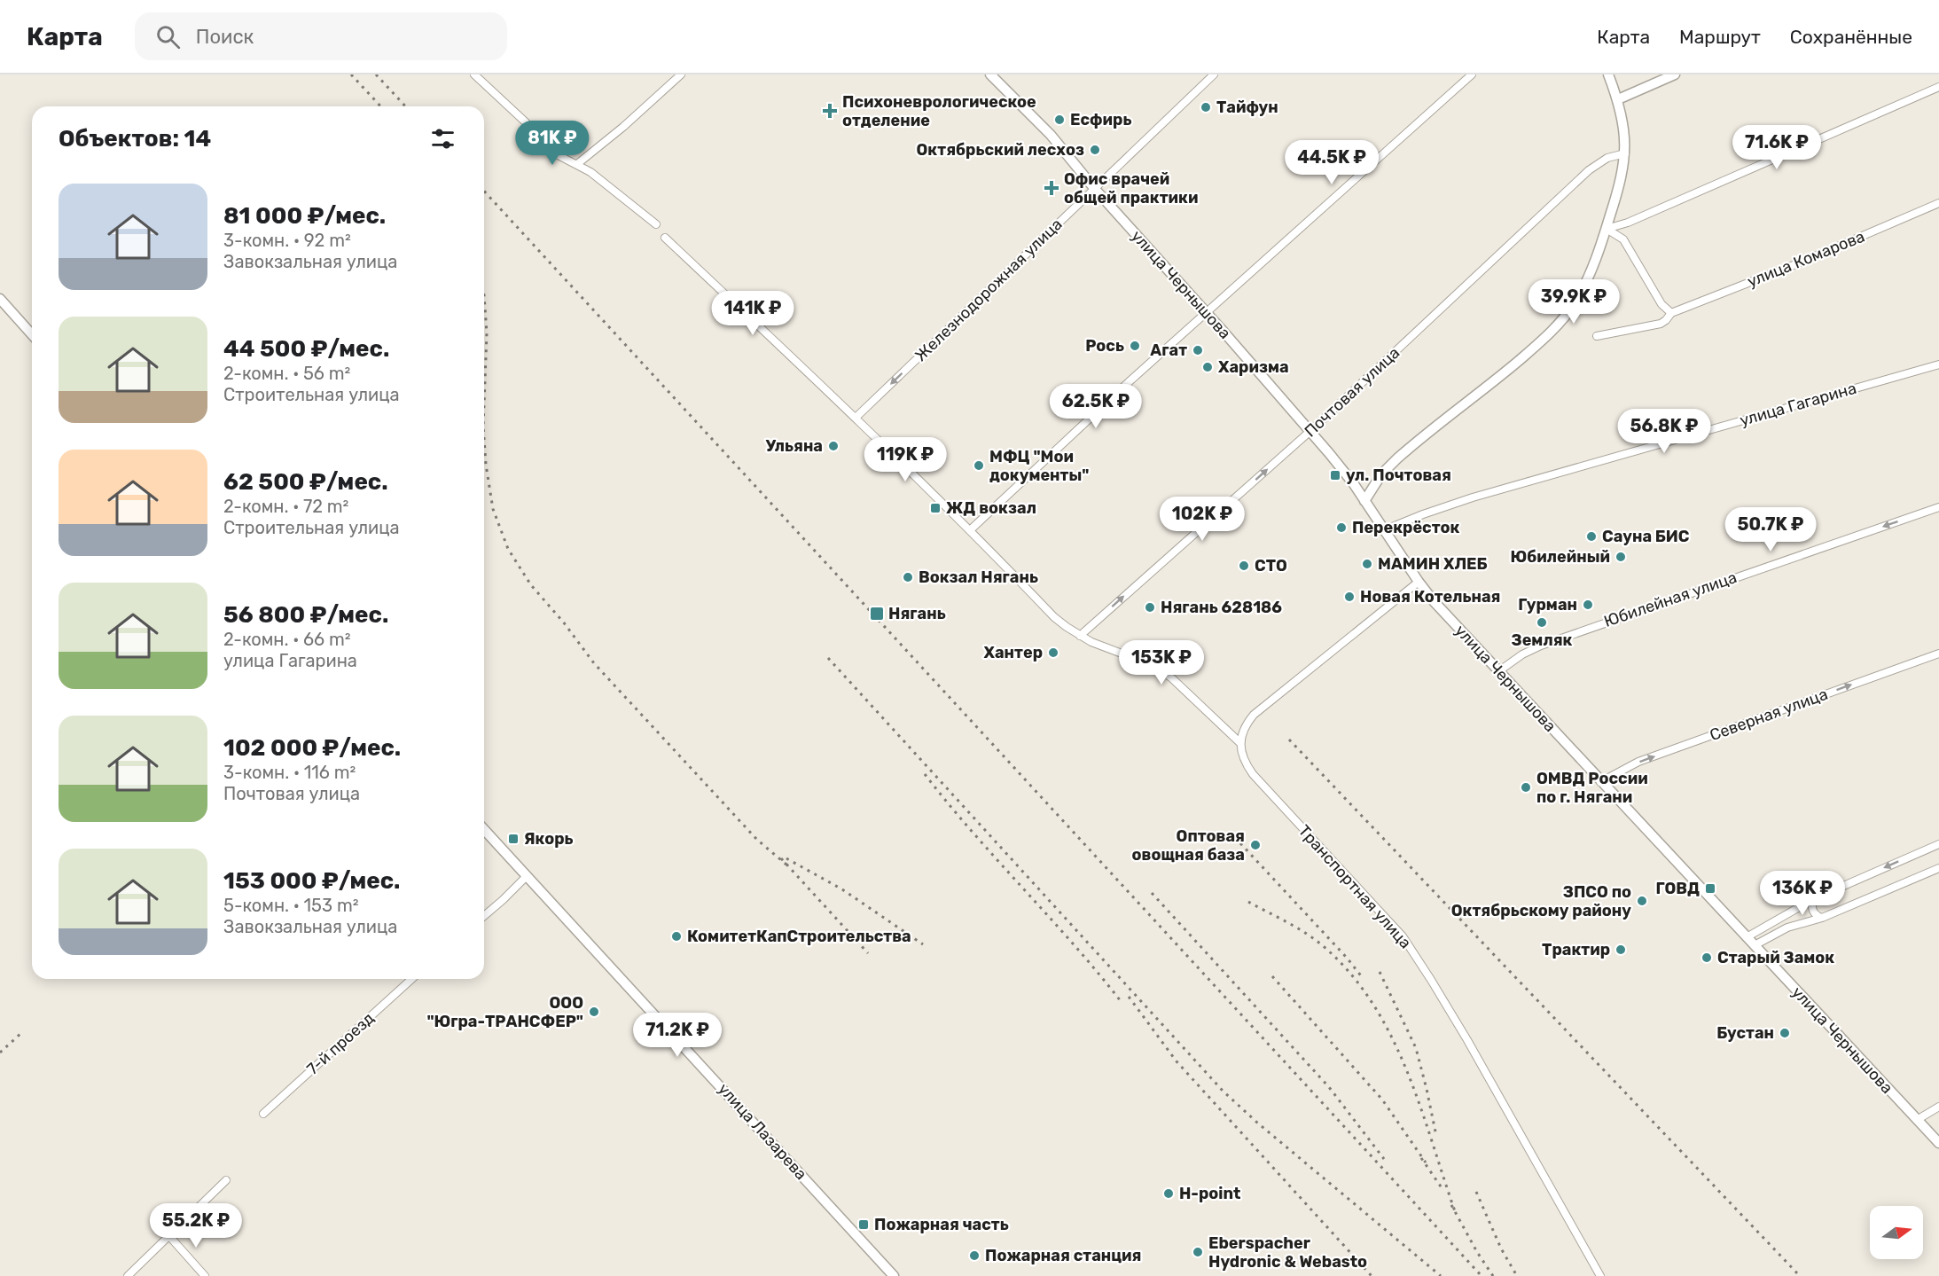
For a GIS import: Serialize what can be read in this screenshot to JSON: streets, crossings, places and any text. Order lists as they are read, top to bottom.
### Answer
{
  "streets": {
    "main road": ["улица Чернышова", "улица Лазарева"],
    "street": [
      "улица Комарова",
      "Железнодорожная улица",
      "Почтовая улица",
      "улица Гагарина",
      "Юбилейная улица",
      "Северная улица",
      "Транспортная улица",
      "7-й проезд"
    ]
  },
  "crossings": [
    ["улица Чернышова", "Железнодорожная улица"],
    ["улица Чернышова", "Почтовая улица"],
    ["улица Чернышова", "улица Гагарина"],
    ["улица Чернышова", "Юбилейная улица"],
    ["улица Чернышова", "Северная улица"]
  ],
  "one_way": [
    "Железнодорожная улица",
    "Почтовая улица",
    "Юбилейная улица",
    "Северная улица"
  ],
  "places": {
    "other": [
      "Тайфун",
      "Есфирь",
      "Октябрьский лесхоз",
      "Рось",
      "Агат",
      "Харизма",
      "Ульяна",
      "МФЦ \"Мои документы\"",
      "Перекрёсток",
      "Сауна БИС",
      "Юбилейный",
      "МАМИН ХЛЕБ",
      "СТО",
      "Вокзал Нягань",
      "Новая Котельная",
      "Гурман",
      "Нягань 628186",
      "Земляк",
      "Хантер",
      "ОМВД России по г. Нягани",
      "Оптовая овощная база",
      "ЗПСО по Октябрьскому району",
      "КомитетКапСтроительства",
      "Трактир",
      "Старый Замок",
      "ООО \"Югра-ТРАНСФЕР\"",
      "Бустан",
      "H-point",
      "Eberspacher Hydronic & Webasto",
      "Пожарная станция"
    ],
    "health": ["Психоневрологическое отделение", "Офис врачей общей практики"],
    "transit": [
      "ул. Почтовая",
      "ЖД вокзал",
      "Нягань",
      "Якорь",
      "ГОВД",
      "Пожарная часть"
    ]
  },
  "north": "right",
  "page": {
    "header": "Карта",
    "search": "Поиск",
    "nav": ["Карта", "Маршрут", "Сохранённые"],
    "heading": "Объектов: 14",
    "price": [
      "81K ₽",
      "71.6K ₽",
      "44.5K ₽",
      "39.9K ₽",
      "141K ₽",
      "62.5K ₽",
      "56.8K ₽",
      "119K ₽",
      "102K ₽",
      "50.7K ₽",
      "153K ₽",
      "136K ₽",
      "71.2K ₽",
      "55.2K ₽"
    ],
    "list": [
      {
        "name": "81 000 ₽/мес.",
        "note": "3-комн. · 92 m² · Завокзальная улица"
      },
      {
        "name": "44 500 ₽/мес.",
        "note": "2-комн. · 56 m² · Строительная улица"
      },
      {
        "name": "62 500 ₽/мес.",
        "note": "2-комн. · 72 m² · Строительная улица"
      },
      {
        "name": "56 800 ₽/мес.",
        "note": "2-комн. · 66 m² · улица Гагарина"
      },
      {
        "name": "102 000 ₽/мес.",
        "note": "3-комн. · 116 m² · Почтовая улица"
      },
      {
        "name": "153 000 ₽/мес.",
        "note": "5-комн. · 153 m² · Завокзальная улица"
      }
    ]
  }
}
